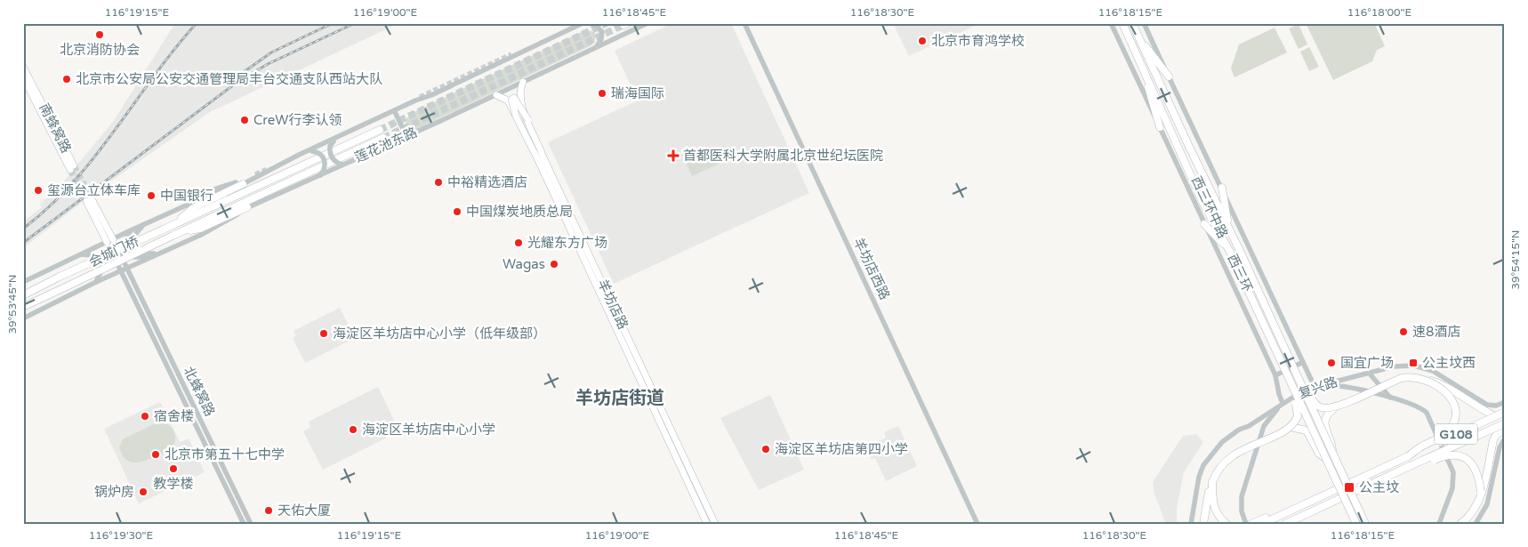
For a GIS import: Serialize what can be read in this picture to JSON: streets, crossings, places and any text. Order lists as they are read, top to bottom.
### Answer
{
  "streets": {
    "highway": [
      "莲花池东路",
      "会城门桥",
      "西三环",
      "G108"
    ],
    "main road": ["南蜂窝路", "羊坊店路"],
    "street": [
      "西三环中路",
      "羊坊店西路",
      "复兴路",
      "北蜂窝路"
    ]
  },
  "crossings": [
    ["莲花池东路", "会城门桥"],
    ["莲花池东路", "羊坊店路"],
    ["莲花池东路", "北蜂窝路"],
    ["西三环中路", "复兴路"]
  ],
  "districts": ["羊坊店街道"],
  "places": {
    "other": [
      "北京消防协会",
      "北京市育鸿学校",
      "北京市公安局公安交通管理局丰台交通支队西站大队",
      "瑞海国际",
      "CreW行李认领",
      "中裕精选酒店",
      "玺源台立体车库",
      "中国银行",
      "中国煤炭地质总局",
      "光耀东方广场",
      "Wagas",
      "速8酒店",
      "海淀区羊坊店中心小学（低年级部）",
      "国宜广场",
      "宿舍楼",
      "海淀区羊坊店中心小学",
      "海淀区羊坊店第四小学",
      "北京市第五十七中学",
      "教学楼",
      "锅炉房",
      "天佑大厦"
    ],
    "health": ["首都医科大学附属北京世纪坛医院"],
    "transit": ["公主坟西", "公主坟"]
  },
  "coordinates": [
    "116°19'15\"E",
    "116°19'00\"E",
    "116°18'45\"E",
    "116°18'30\"E",
    "116°18'15\"E",
    "116°18'00\"E",
    "39°54'15\"N",
    "39°53'45\"N",
    "116°19'30\"E"
  ]
}
